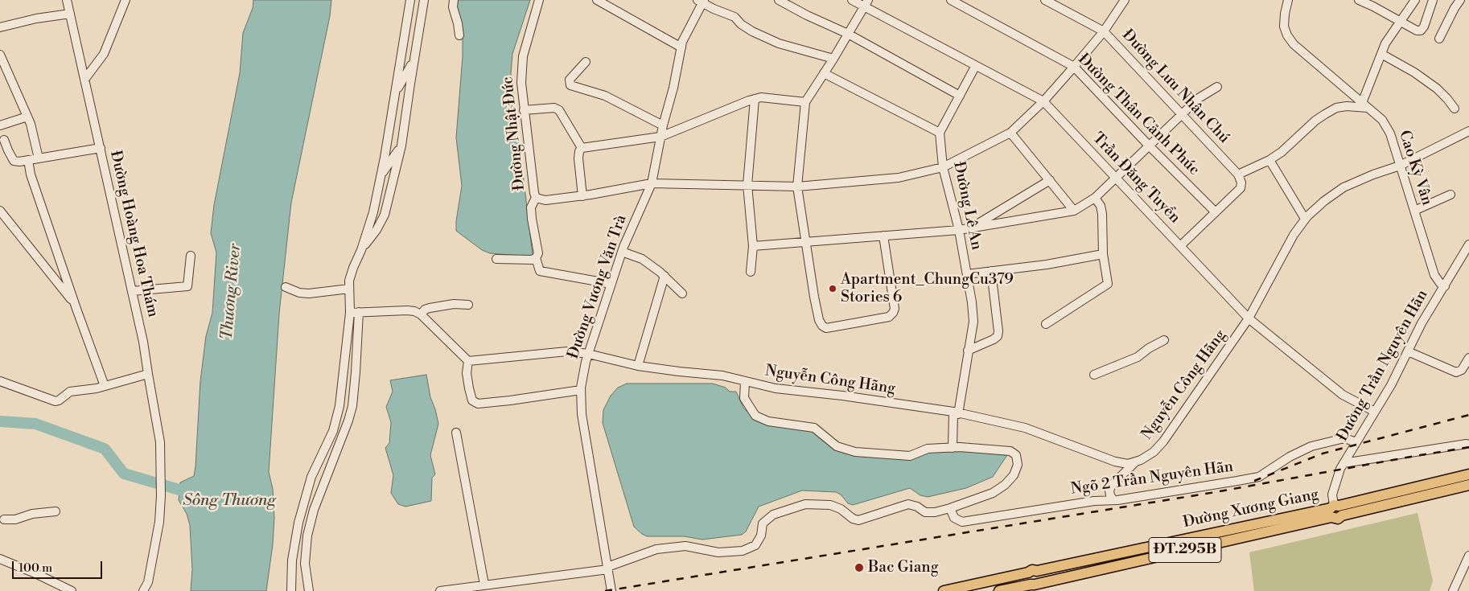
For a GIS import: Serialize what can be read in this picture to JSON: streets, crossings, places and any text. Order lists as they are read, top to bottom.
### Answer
{
  "streets": {
    "main road": ["Đường Xương Giang", "ĐT.295B"],
    "street": [
      "Đường Lưu Nhân Chú",
      "Đường Thân Cảnh Phúc",
      "Đường Nhật Đức",
      "Cao Kỳ Vân",
      "Trần Đăng Tuyển",
      "Đường Lê An",
      "Đường Hoàng Hoa Thám",
      "Đường Vương Văn Trà",
      "Đường Trần Nguyên Hãn",
      "Nguyễn Công Hãng",
      "Ngõ 2 Trần Nguyên Hãn"
    ]
  },
  "crossings": [
    ["Đường Lưu Nhân Chú", "Đường Nhật Đức"],
    ["Đường Thân Cảnh Phúc", "Đường Nhật Đức"],
    ["Đường Nhật Đức", "Trần Đăng Tuyển"],
    ["Đường Nhật Đức", "Đường Lê An"],
    ["Đường Nhật Đức", "Đường Vương Văn Trà"],
    ["Cao Kỳ Vân", "Đường Trần Nguyên Hãn"],
    ["Cao Kỳ Vân", "Nguyễn Công Hãng"],
    ["Trần Đăng Tuyển", "Đường Trần Nguyên Hãn"],
    ["Trần Đăng Tuyển", "Nguyễn Công Hãng"],
    ["Đường Lê An", "Nguyễn Công Hãng"],
    ["Đường Vương Văn Trà", "Nguyễn Công Hãng"],
    ["Đường Trần Nguyên Hãn", "Ngõ 2 Trần Nguyên Hãn"],
    ["Đường Trần Nguyên Hãn", "Đường Xương Giang"]
  ],
  "water": ["Thương River", "Sông Thương"],
  "places": ["Apartment_ChungCu379 Stories 6", "Bac Giang"],
  "scale_bar": "100 m"
}
